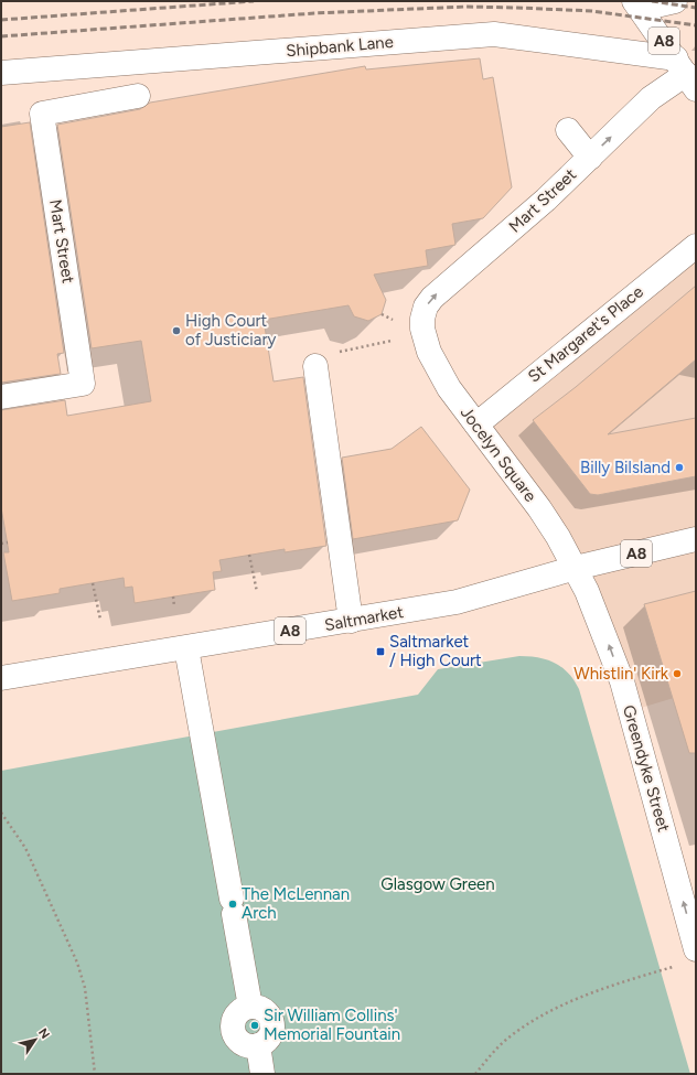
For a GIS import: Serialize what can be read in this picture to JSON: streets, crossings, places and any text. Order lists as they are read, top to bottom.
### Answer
{
  "streets": {
    "street": [
      "A8",
      "Shipbank Lane",
      "Mart Street",
      "St Margaret's Place",
      "Jocelyn Square",
      "Saltmarket",
      "Greendyke Street"
    ]
  },
  "crossings": [
    ["A8", "Shipbank Lane"],
    ["A8", "Mart Street"],
    ["Shipbank Lane", "Mart Street"],
    ["Mart Street", "Jocelyn Square"],
    ["St Margaret's Place", "Jocelyn Square"],
    ["Jocelyn Square", "Saltmarket"],
    ["Jocelyn Square", "Greendyke Street"],
    ["Saltmarket", "Greendyke Street"]
  ],
  "one_way": ["Mart Street", "Greendyke Street"],
  "parks": ["Glasgow Green"],
  "places": {
    "other": [
      "High Court of Justiciary",
      "Billy Bilsland",
      "Whistlin' Kirk",
      "The McLennan Arch",
      "Sir William Collins' Memorial Fountain"
    ],
    "transit": ["Saltmarket / High Court"]
  },
  "north": "top right"
}
